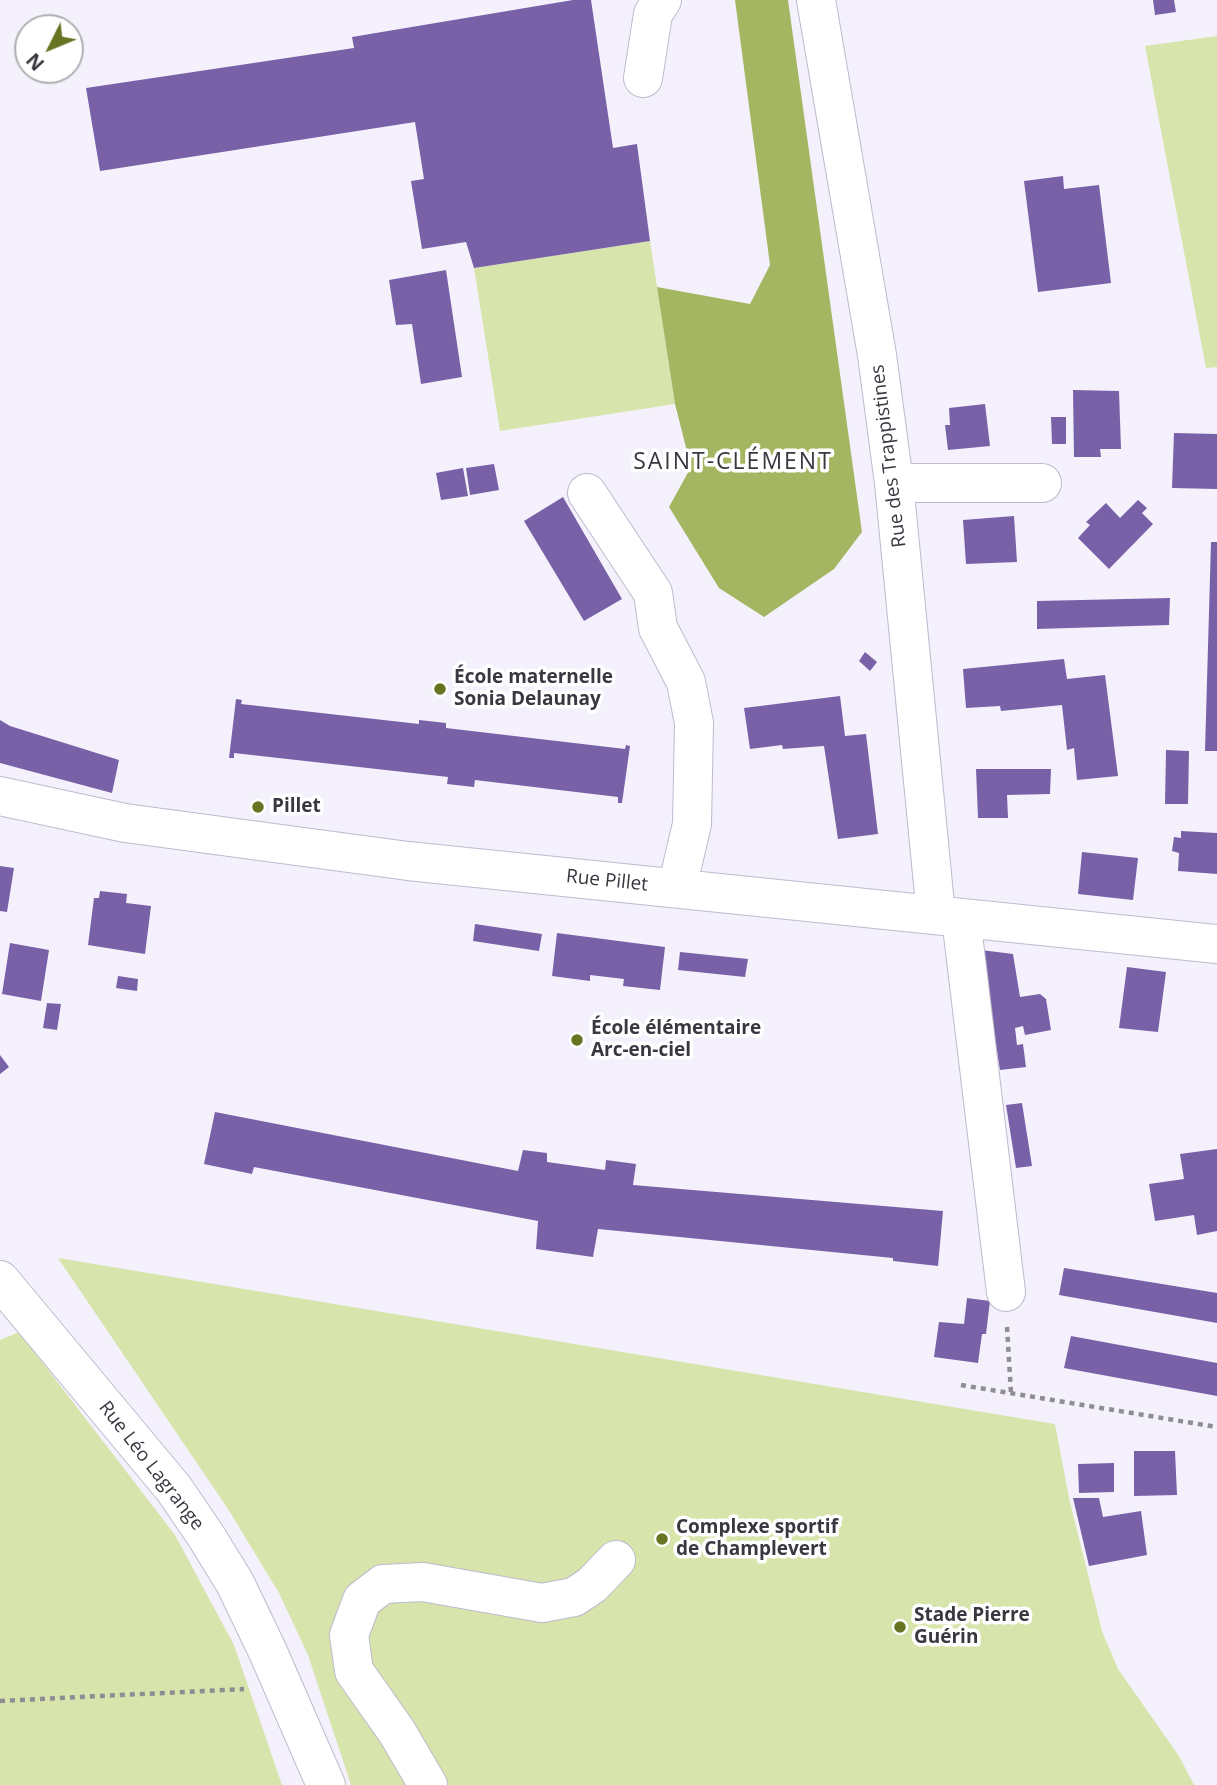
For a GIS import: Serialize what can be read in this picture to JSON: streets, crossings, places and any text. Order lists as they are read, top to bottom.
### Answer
{
  "streets": {
    "street": ["Rue des Trappistines", "Rue Pillet", "Rue Léo Lagrange"]
  },
  "crossings": [
    ["Rue des Trappistines", "Rue Pillet"]
  ],
  "districts": ["SAINT-CLÉMENT"],
  "places": [
    "École maternelle Sonia Delaunay",
    "Pillet",
    "École élémentaire Arc-en-ciel",
    "Complexe sportif de Champlevert",
    "Stade Pierre Guérin"
  ],
  "north": "bottom left"
}
